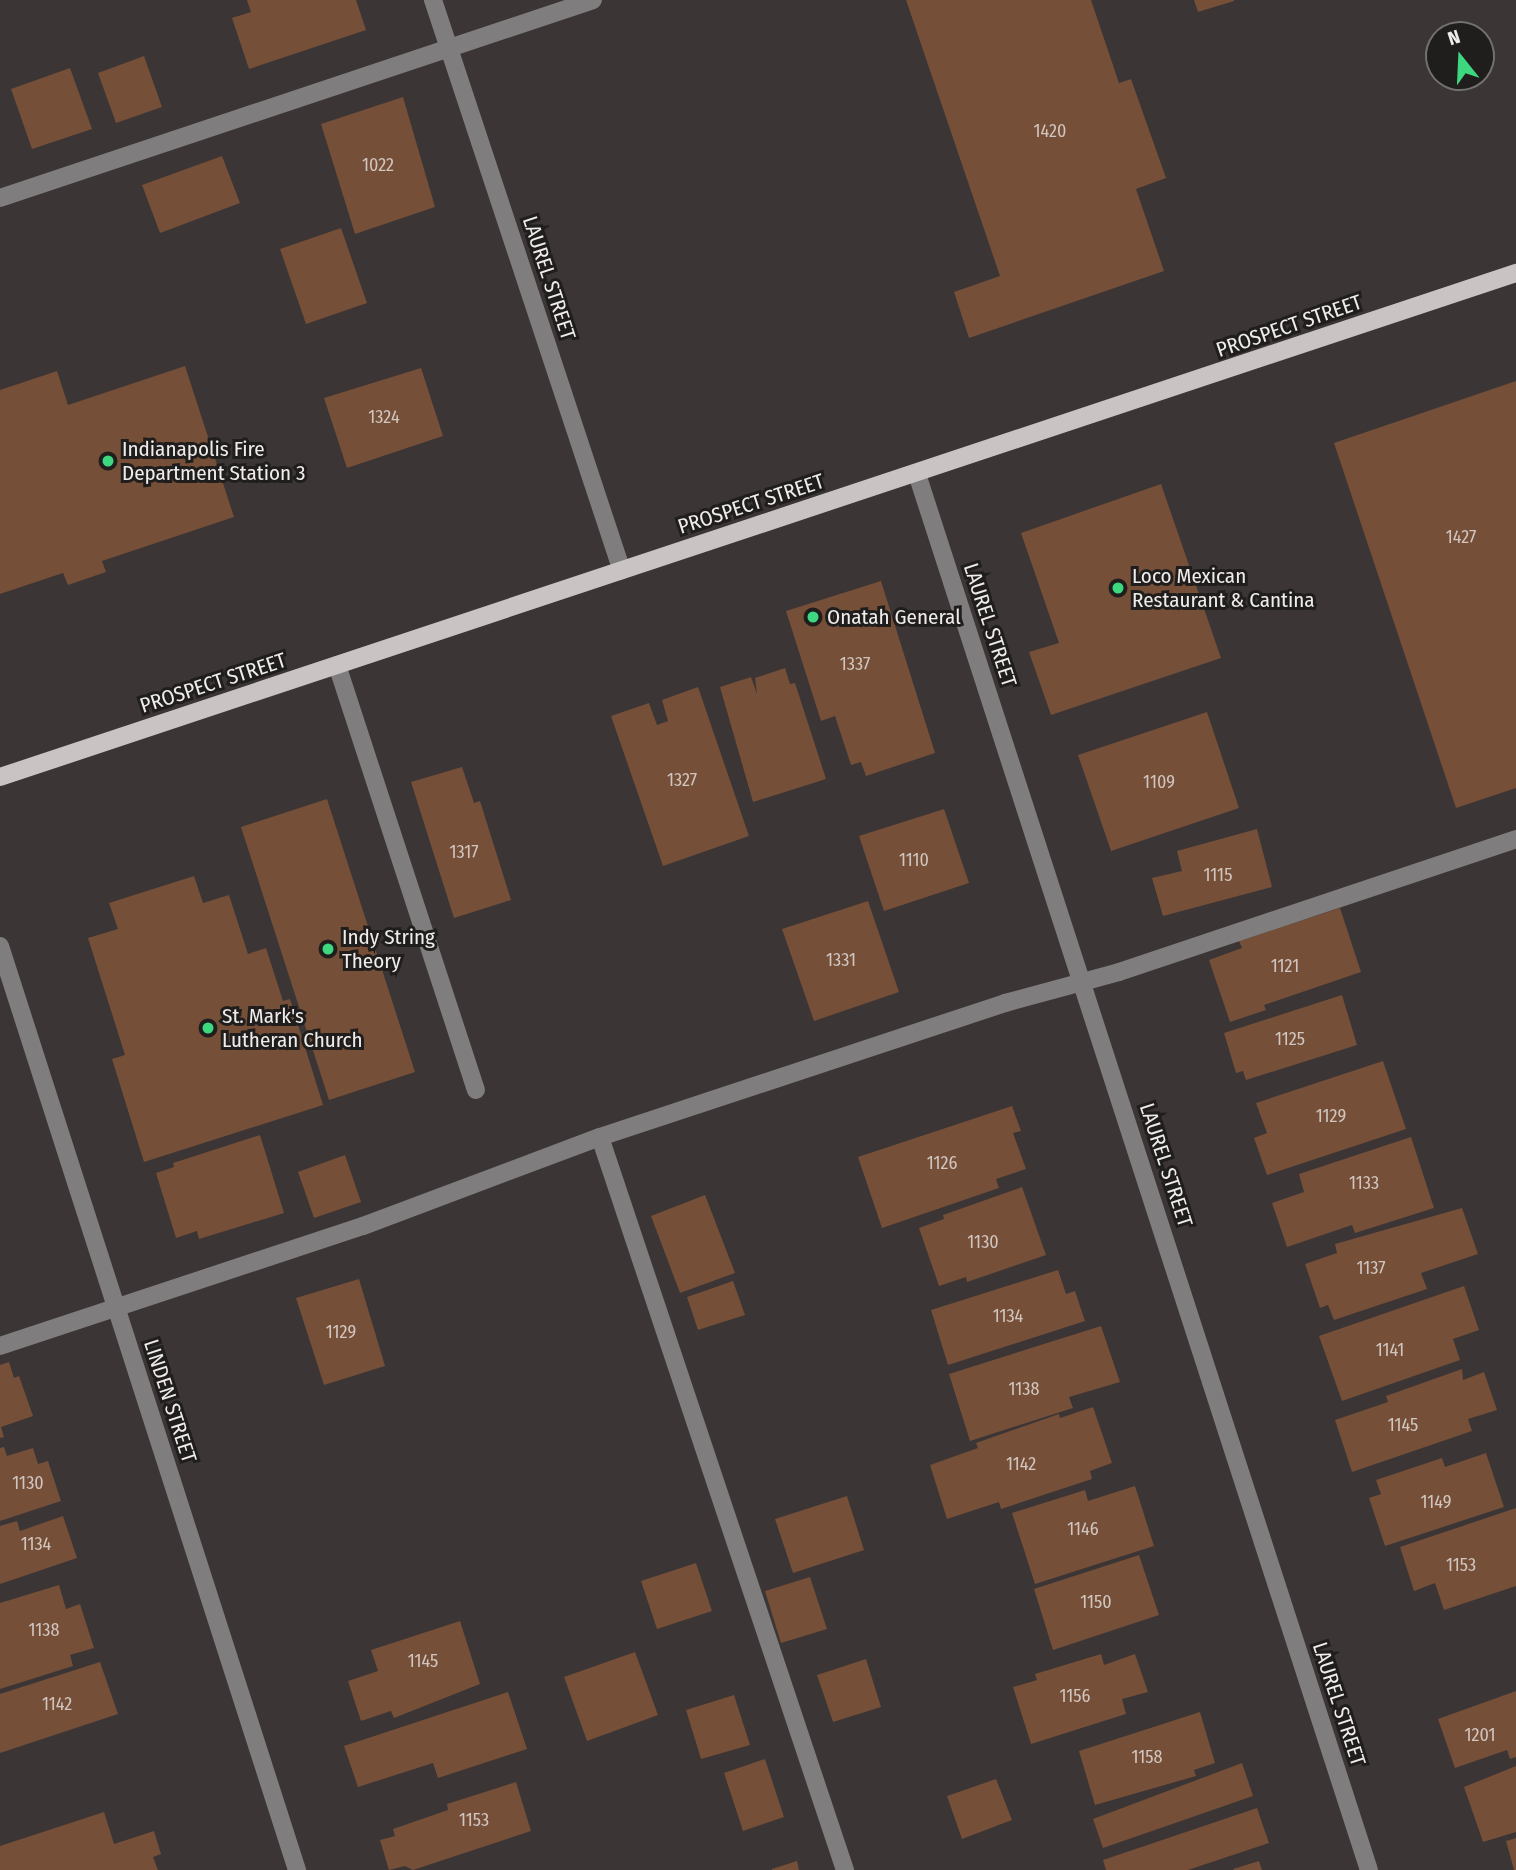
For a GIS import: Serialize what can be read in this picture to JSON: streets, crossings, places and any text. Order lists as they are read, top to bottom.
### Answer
{
  "streets": {
    "main road": ["PROSPECT STREET"],
    "street": ["LAUREL STREET", "LINDEN STREET"]
  },
  "crossings": [
    ["LAUREL STREET", "PROSPECT STREET"]
  ],
  "places": [
    "Indianapolis Fire Department Station 3",
    "Loco Mexican Restaurant & Cantina",
    "Onatah General",
    "Indy String Theory",
    "St. Mark's Lutheran Church"
  ],
  "house_numbers": [
    "1420",
    "1022",
    "1324",
    "1427",
    "1337",
    "1327",
    "1109",
    "1317",
    "1110",
    "1115",
    "1331",
    "1121",
    "1125",
    "1129",
    "1126",
    "1133",
    "1130",
    "1137",
    "1134",
    "1129",
    "1141",
    "1138",
    "1145",
    "1142",
    "1130",
    "1149",
    "1146",
    "1134",
    "1153",
    "1150",
    "1138",
    "1145",
    "1156",
    "1142",
    "1201",
    "1158",
    "1153"
  ],
  "north": "top"
}
